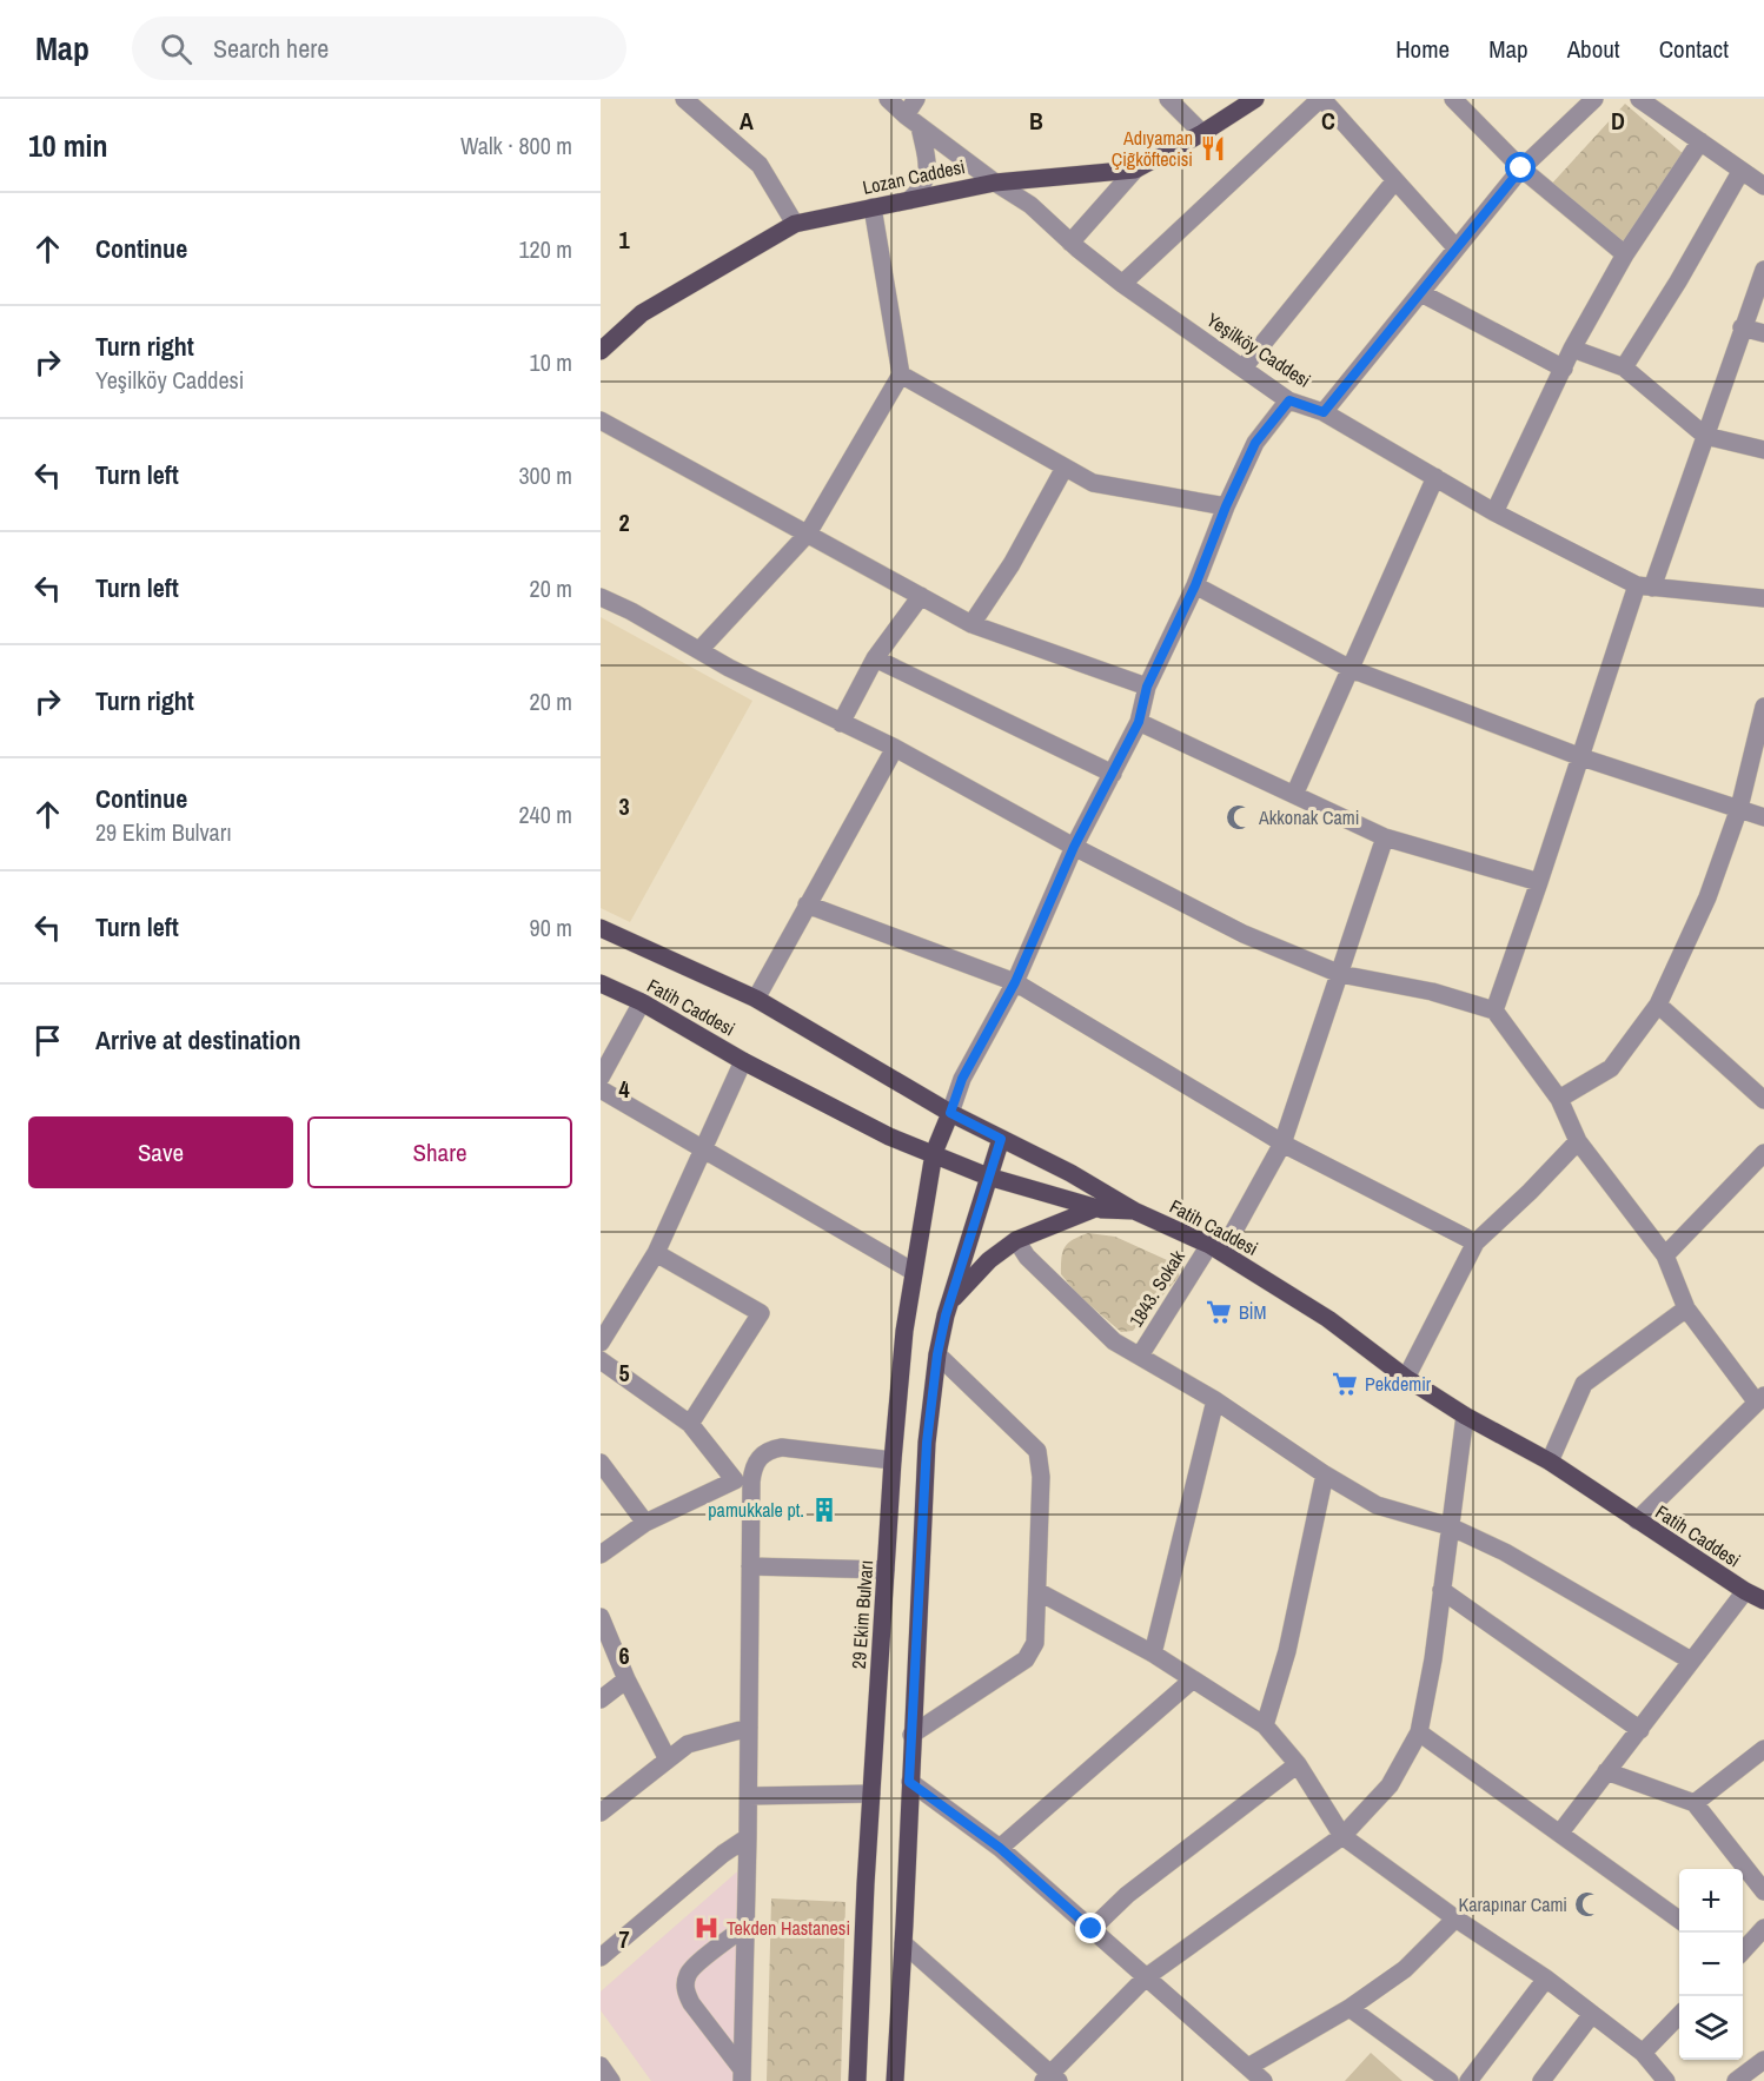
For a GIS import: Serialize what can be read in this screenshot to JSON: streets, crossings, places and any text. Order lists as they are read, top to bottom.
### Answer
{
  "streets": {
    "main road": ["Lozan Caddesi", "Fatih Caddesi", "29 Ekim Bulvarı"],
    "street": ["Yeşilköy Caddesi", "1843. Sokak"]
  },
  "crossings": [
    ["Lozan Caddesi", "Yeşilköy Caddesi"],
    ["Fatih Caddesi", "1843. Sokak"],
    ["Fatih Caddesi", "29 Ekim Bulvarı"]
  ],
  "places": {
    "restaurant": ["Adıyaman Çiğköftecisi"],
    "mosque": ["Akkonak Cami", "Karapınar Cami"],
    "supermarket": ["BİM", "Pekdemir"],
    "building": ["pamukkale pt."],
    "hospital": ["Tekden Hastanesi"]
  },
  "page": {
    "header": "Map",
    "search": "Search here",
    "nav": [
      "Home",
      "Map",
      "About",
      "Contact"
    ],
    "heading": ["10 min", "Walk · 800 m"],
    "list": [
      ["Continue", "120 m"],
      ["Turn right", "Yeşilköy Caddesi", "10 m"],
      ["Turn left", "300 m"],
      ["Turn left", "20 m"],
      ["Turn right", "20 m"],
      ["Continue", "29 Ekim Bulvarı", "240 m"],
      ["Turn left", "90 m"],
      "Arrive at destination"
    ],
    "buttons": ["Save", "Share"],
    "map_buttons": ["+", "−"]
  },
  "grid": {
    "columns": [
      "A",
      "B",
      "C",
      "D"
    ],
    "rows": [
      "1",
      "2",
      "3",
      "4",
      "5",
      "6",
      "7"
    ]
  }
}
